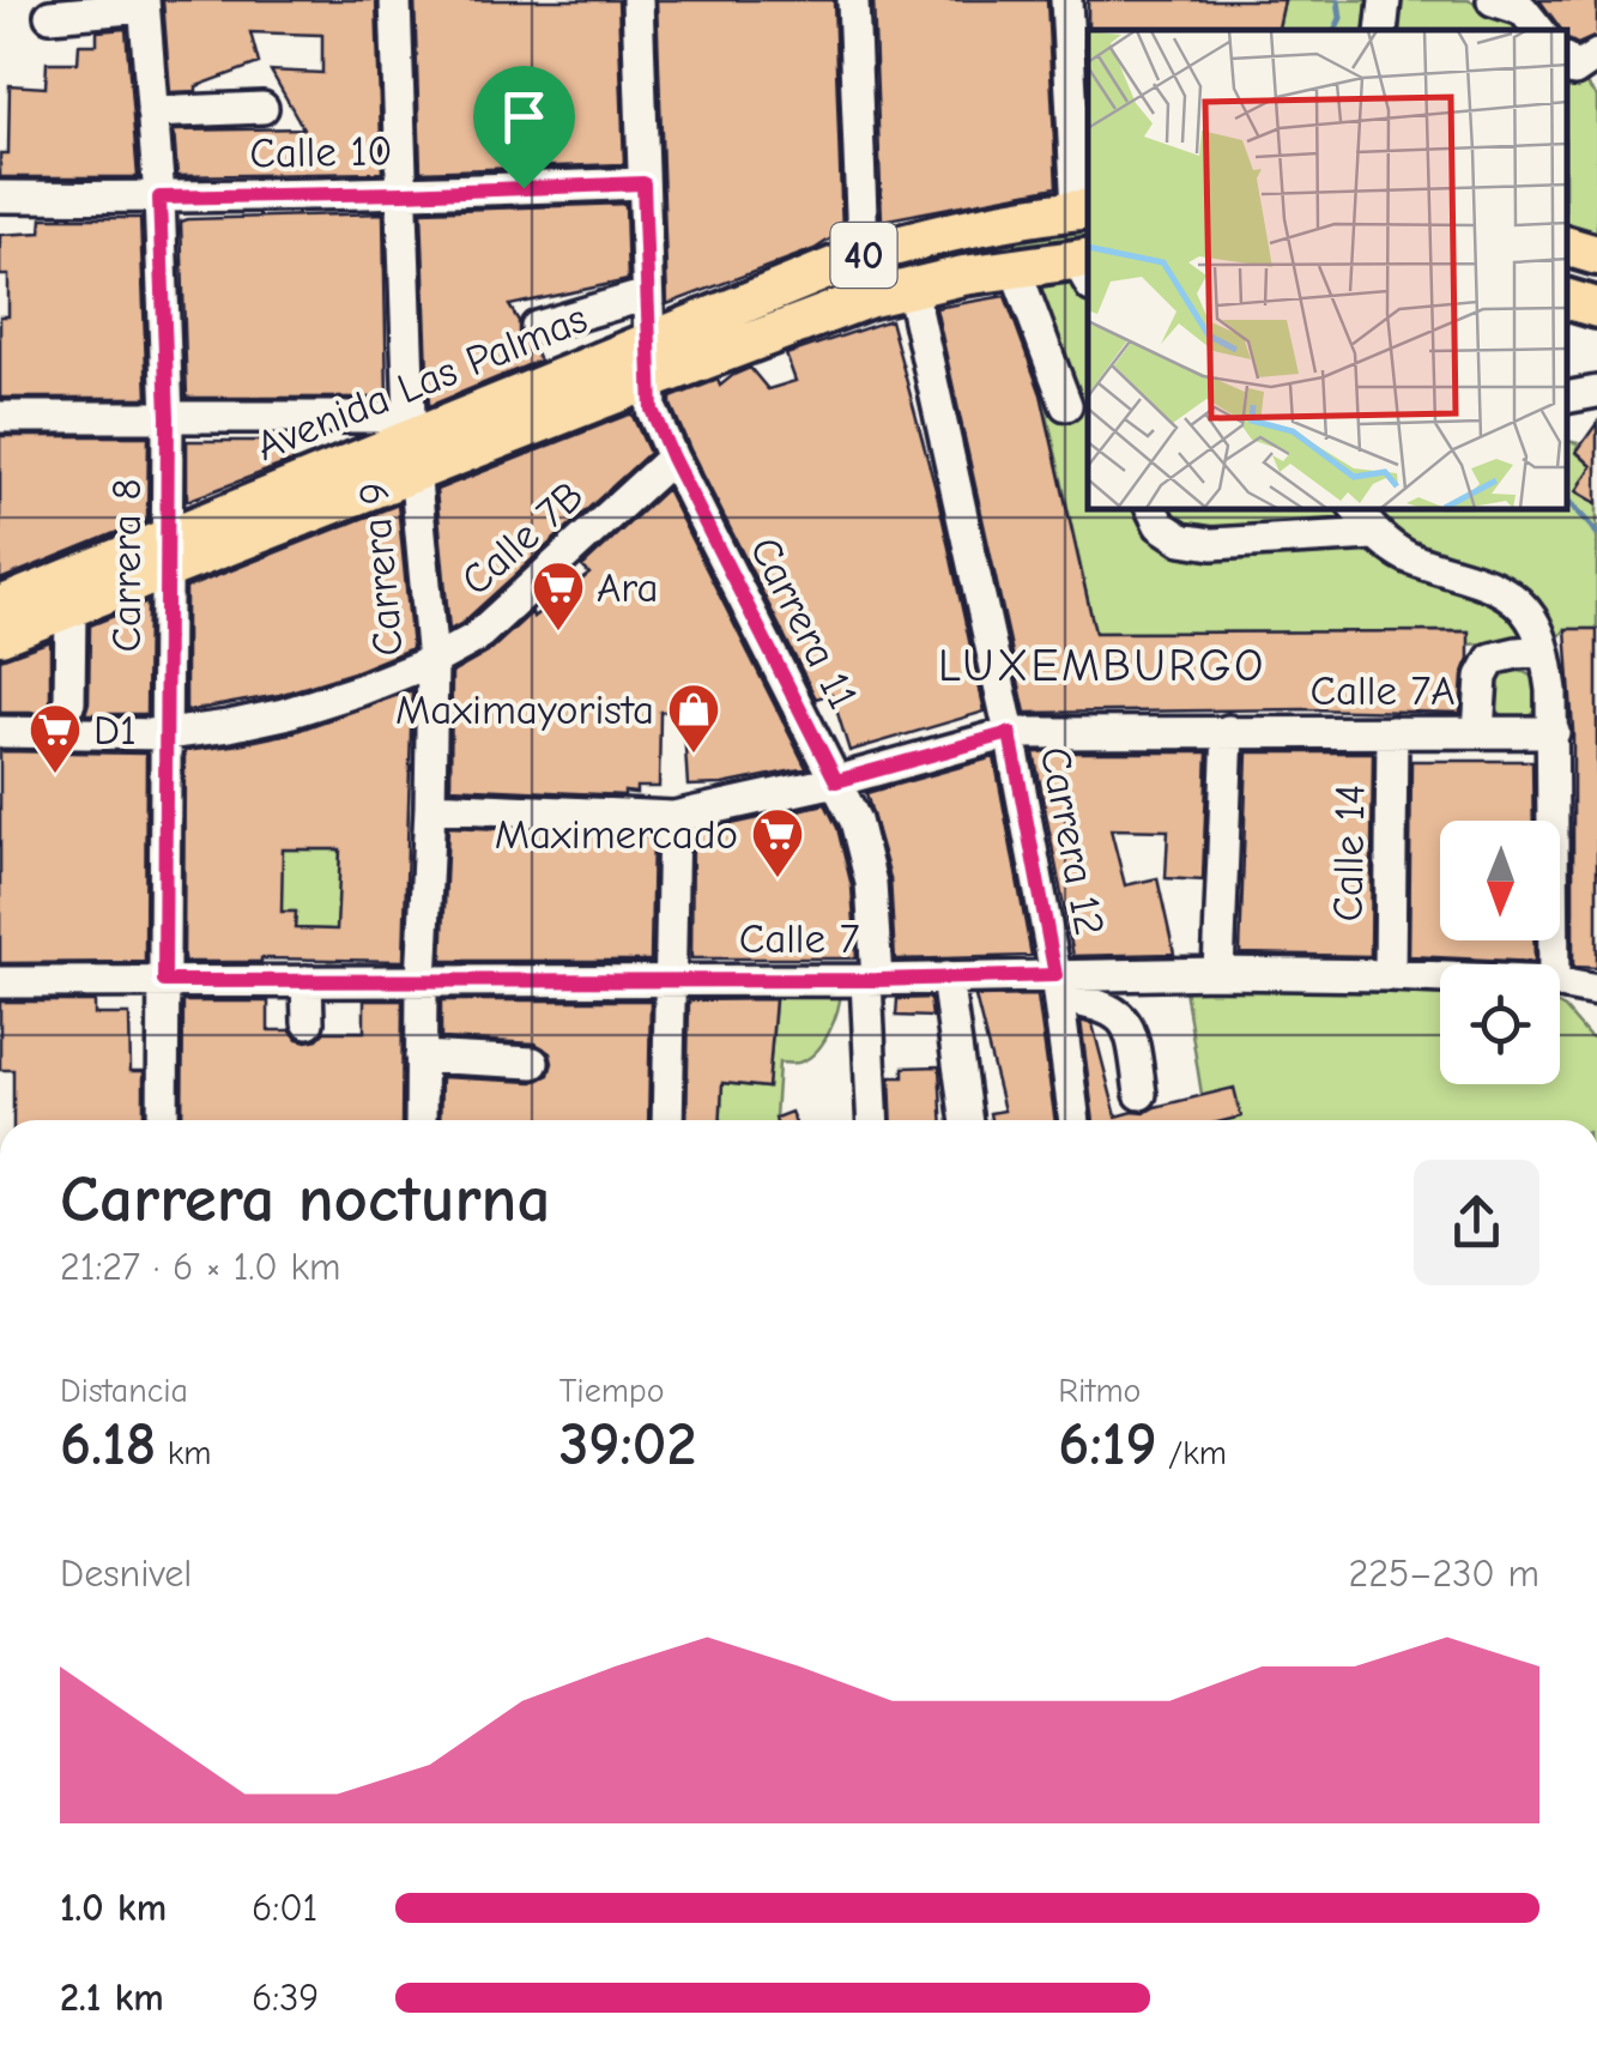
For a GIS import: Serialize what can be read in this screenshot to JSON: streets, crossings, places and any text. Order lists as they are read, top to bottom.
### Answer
{
  "streets": {
    "main road": ["40", "Avenida Las Palmas"],
    "street": [
      "Calle 10",
      "Calle 7B",
      "Carrera 8",
      "Carrera 9",
      "Carrera 11",
      "Calle 7A",
      "Carrera 12",
      "Calle 14",
      "Calle 7"
    ]
  },
  "crossings": [
    ["Calle 10", "Carrera 8"],
    ["Calle 10", "Carrera 9"],
    ["Calle 10", "Carrera 11"],
    ["Avenida Las Palmas", "Carrera 8"],
    ["Avenida Las Palmas", "Carrera 9"],
    ["Avenida Las Palmas", "Carrera 11"],
    ["Avenida Las Palmas", "Carrera 12"],
    ["Calle 7B", "Carrera 8"],
    ["Calle 7B", "Carrera 9"],
    ["Calle 7B", "Carrera 11"],
    ["Carrera 8", "Calle 7"],
    ["Carrera 9", "Calle 7A"],
    ["Carrera 9", "Calle 7"],
    ["Carrera 11", "Calle 7A"],
    ["Carrera 11", "Calle 7"],
    ["Calle 7A", "Carrera 12"],
    ["Calle 7A", "Calle 14"],
    ["Carrera 12", "Calle 7"],
    ["Calle 14", "Calle 7"]
  ],
  "districts": ["LUXEMBURGO"],
  "places": {
    "supermarket": ["Ara", "D1", "Maximercado"],
    "shop": ["Maximayorista"]
  },
  "north": "bottom",
  "page": {
    "heading": ["Carrera nocturna", "21:27 · 6 × 1.0 km"],
    "stats": [
      ["Distancia", "6.18 km"],
      ["Tiempo", "39:02"],
      ["Ritmo", "6:19 /km"]
    ],
    "chart": ["Desnivel", "225–230 m"],
    "list": [
      {
        "name": "1.0 km",
        "note": "6:01"
      },
      {
        "name": "2.1 km",
        "note": "6:39"
      }
    ]
  }
}
